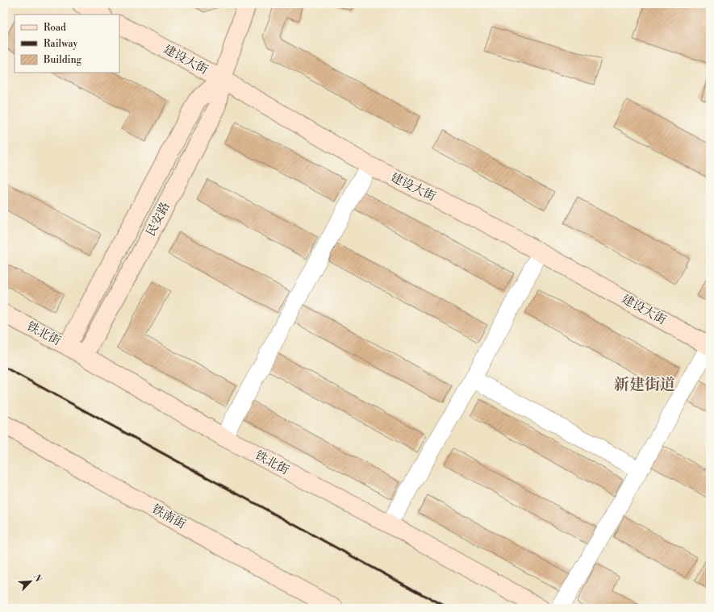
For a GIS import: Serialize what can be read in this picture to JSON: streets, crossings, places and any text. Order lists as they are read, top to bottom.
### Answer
{
  "streets": {
    "street": [
      "建设大街",
      "民安路",
      "铁北街",
      "铁南街"
    ]
  },
  "crossings": [
    ["建设大街", "民安路"],
    ["民安路", "铁北街"]
  ],
  "districts": ["新建街道"],
  "legend": ["Road", "Railway", "Building"],
  "north": "top right"
}
